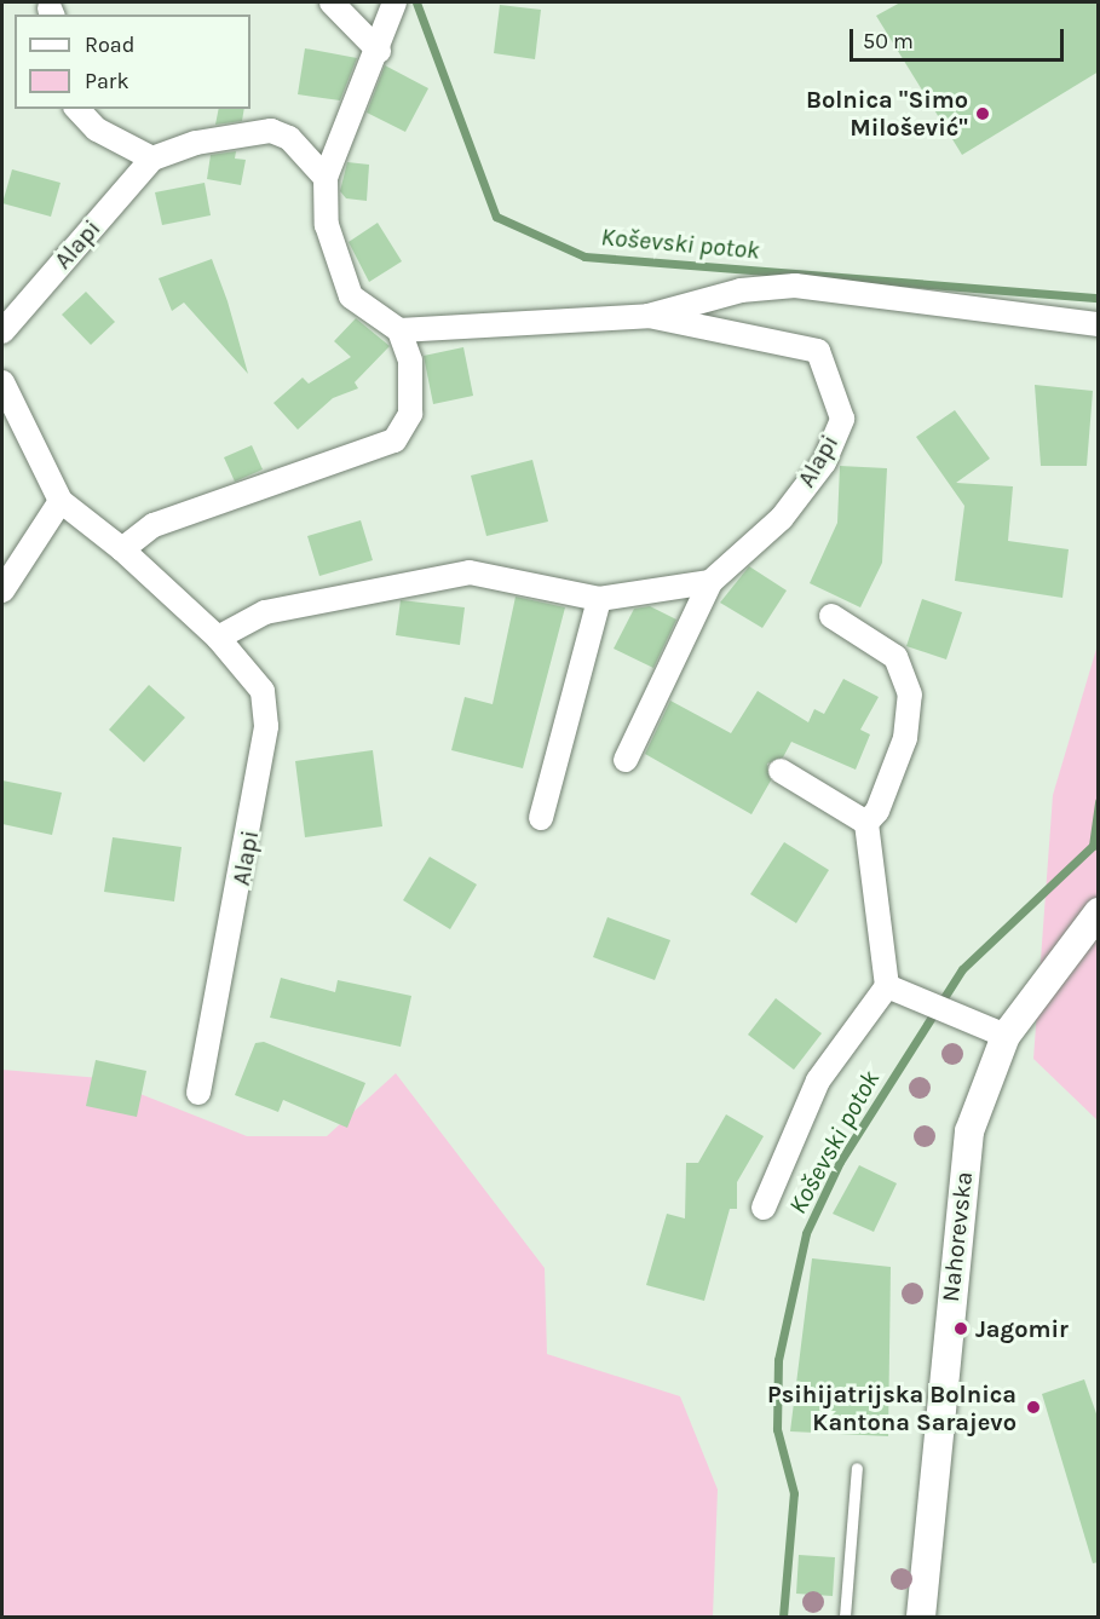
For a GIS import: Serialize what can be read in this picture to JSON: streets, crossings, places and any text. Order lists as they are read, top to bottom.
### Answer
{
  "streets": {
    "street": ["Alapi", "Nahorevska"]
  },
  "water": ["Koševski potok"],
  "places": ["Bolnica \"Simo Milošević\"", "Jagomir", "Psihijatrijska Bolnica Kantona Sarajevo"],
  "legend": ["Road", "Park"],
  "scale_bar": "50 m"
}
